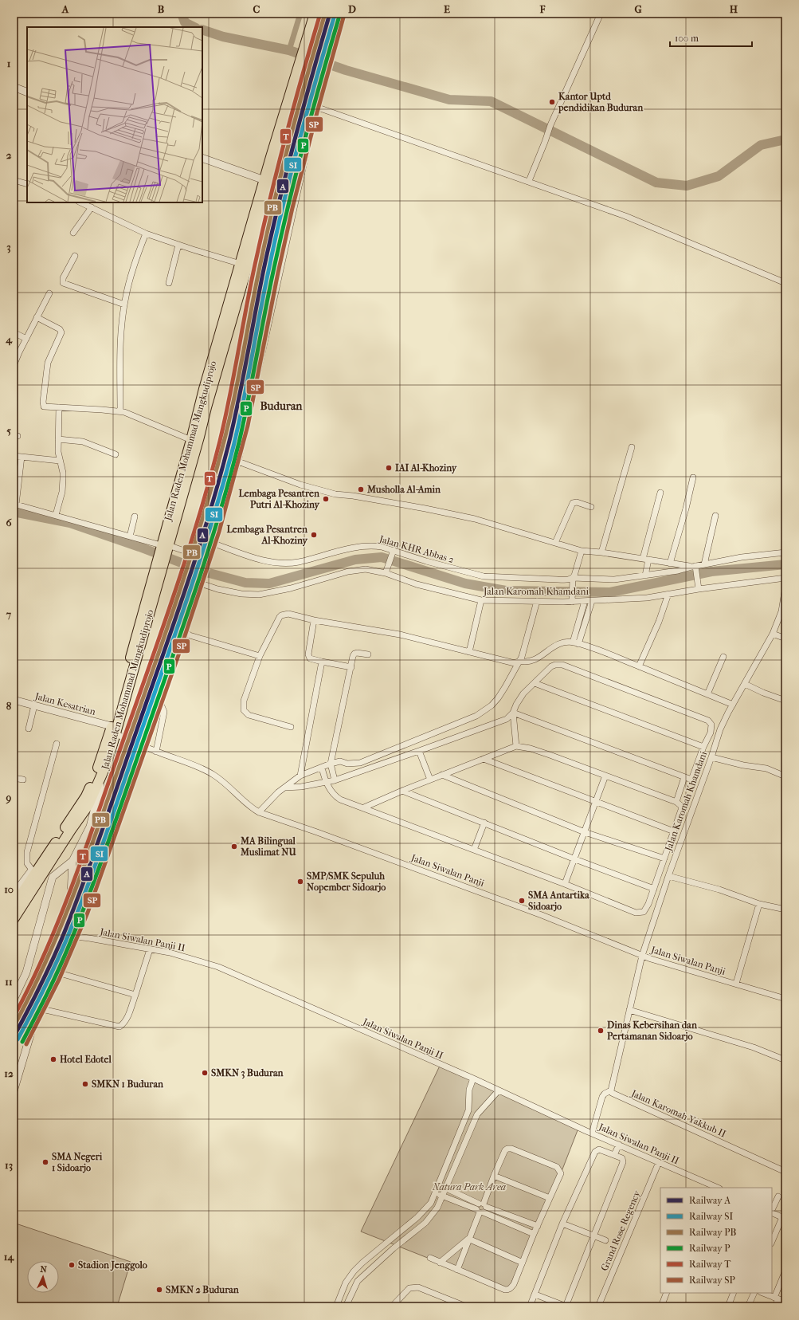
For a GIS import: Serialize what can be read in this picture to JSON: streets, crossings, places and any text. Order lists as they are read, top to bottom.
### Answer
{
  "streets": {
    "highway": ["Jalan Raden Mohammad Mangkudiprojo"],
    "street": [
      "Jalan KHR Abbas 2",
      "Jalan Karomah Khamdani",
      "Jalan Kesatrian",
      "Jalan Siwalan Panji",
      "Jalan Siwalan Panji II",
      "Jalan Karomah Yakkub II",
      "Grand Rose Regency"
    ]
  },
  "crossings": [
    ["Jalan Raden Mohammad Mangkudiprojo", "Jalan Kesatrian"],
    ["Jalan Raden Mohammad Mangkudiprojo", "Jalan Siwalan Panji"],
    ["Jalan Raden Mohammad Mangkudiprojo", "Jalan Siwalan Panji II"],
    ["Jalan Karomah Khamdani", "Jalan Siwalan Panji"],
    ["Jalan Karomah Khamdani", "Jalan Karomah Yakkub II"],
    ["Jalan Kesatrian", "Jalan Siwalan Panji"],
    ["Jalan Siwalan Panji II", "Grand Rose Regency"]
  ],
  "districts": ["Buduran"],
  "parks": ["Natura Park Area"],
  "places": [
    "Kantor Uptd pendidikan Buduran",
    "IAI Al-Khoziny",
    "Musholla Al-Amin",
    "Lembaga Pesantren Putri Al-Khoziny",
    "Lembaga Pesantren Al-Khoziny",
    "MA Bilingual Muslimat NU",
    "SMP/SMK Sepuluh Nopember Sidoarjo",
    "SMA Antartika Sidoarjo",
    "Dinas Kebersihan dan Pertamanan Sidoarjo",
    "Hotel Edotel",
    "SMKN 3 Buduran",
    "SMKN 1 Buduran",
    "SMA Negeri 1 Sidoarjo",
    "Stadion Jenggolo",
    "SMKN 2 Buduran"
  ],
  "lines": [
    "rail line A",
    "rail line PB",
    "rail line T",
    "rail line SI",
    "rail line P",
    "rail line SP"
  ],
  "legend": [
    "Railway A",
    "Railway SI",
    "Railway PB",
    "Railway P",
    "Railway T",
    "Railway SP"
  ],
  "scale_bar": "100 m",
  "north": "top",
  "grid": {
    "columns": [
      "A",
      "B",
      "C",
      "D",
      "E",
      "F",
      "G",
      "H"
    ],
    "rows": [
      "1",
      "2",
      "3",
      "4",
      "5",
      "6",
      "7",
      "8",
      "9",
      "10",
      "11",
      "12",
      "13",
      "14"
    ]
  }
}
